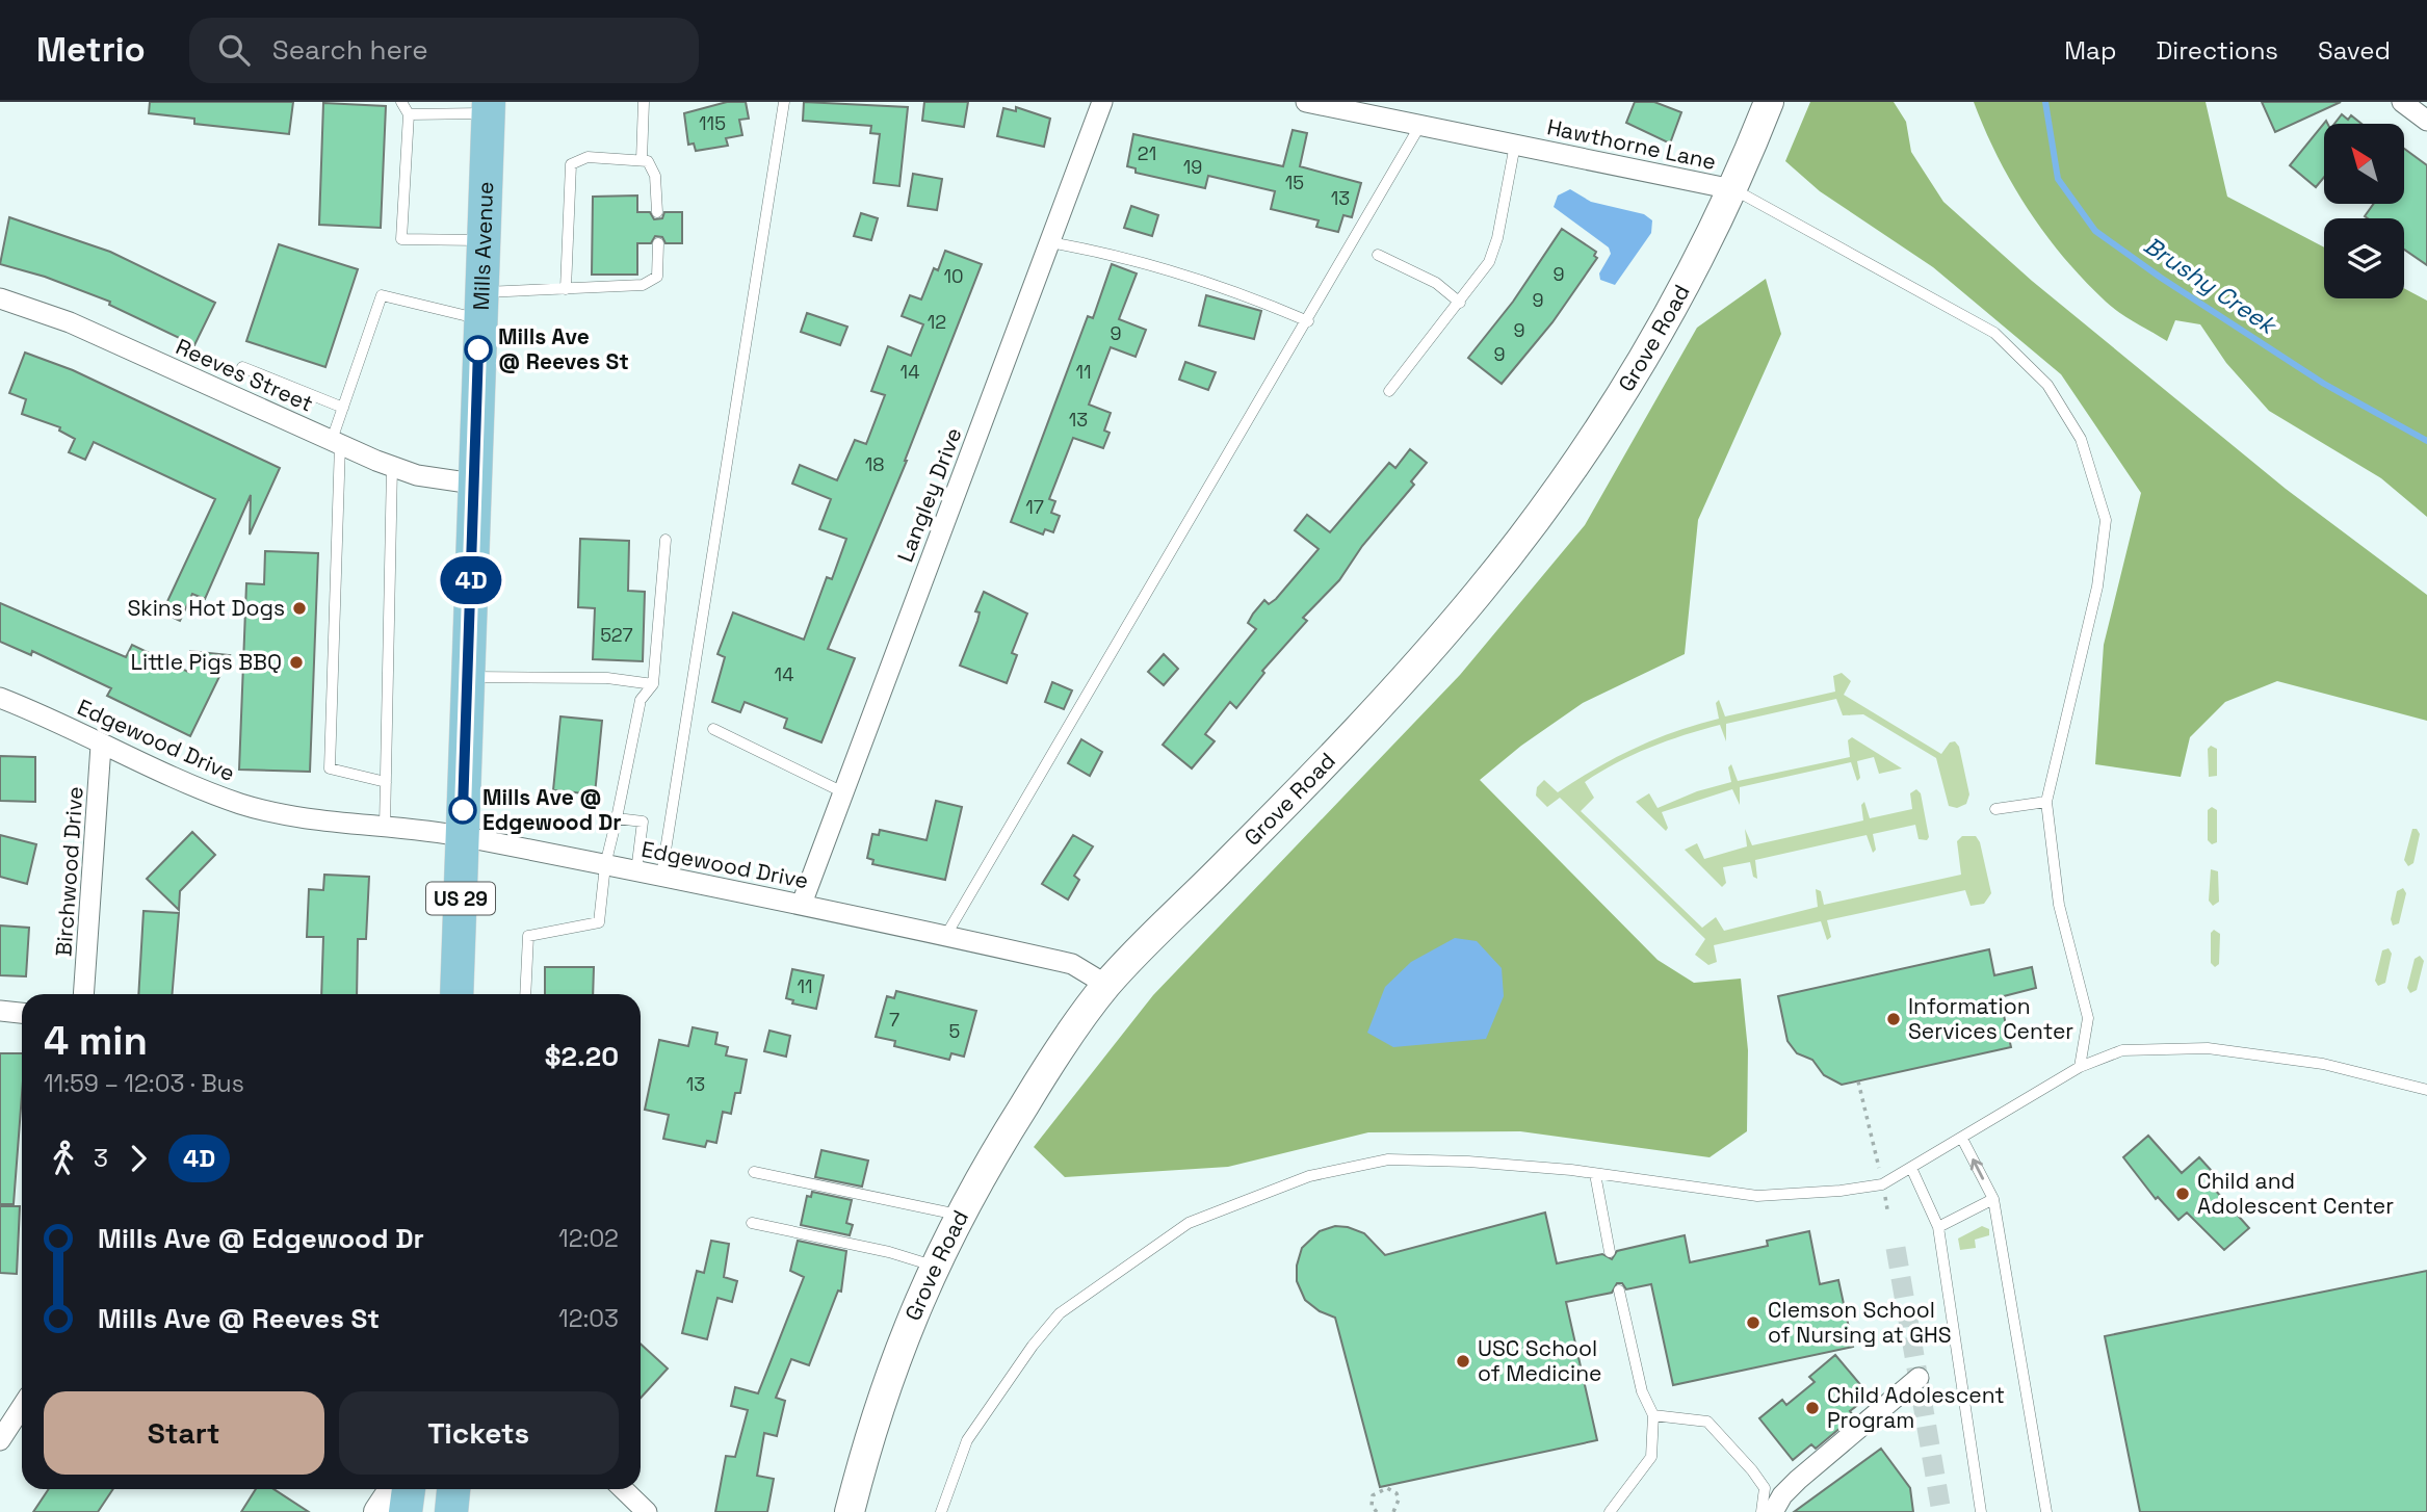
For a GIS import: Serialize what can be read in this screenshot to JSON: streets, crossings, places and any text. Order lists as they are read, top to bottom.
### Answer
{
  "streets": {
    "main road": ["Mills Avenue", "Grove Road", "US 29"],
    "street": [
      "Hawthorne Lane",
      "Reeves Street",
      "Langley Drive",
      "Edgewood Drive",
      "Birchwood Drive"
    ]
  },
  "crossings": [
    ["Hawthorne Lane", "Grove Road"],
    ["Mills Avenue", "Reeves Street"],
    ["Mills Avenue", "Edgewood Drive"],
    ["Grove Road", "Edgewood Drive"],
    ["Langley Drive", "Edgewood Drive"],
    ["Edgewood Drive", "Birchwood Drive"]
  ],
  "water": ["Brushy Creek"],
  "places": [
    "Mills Ave @ Reeves St",
    "Skins Hot Dogs",
    "Little Pigs BBQ",
    "Mills Ave @ Edgewood Dr",
    "Information Services Center",
    "Child and Adolescent Center",
    "Clemson School of Nursing at GHS",
    "USC School of Medicine",
    "Child Adolescent Program"
  ],
  "lines": ["bus line 4D"],
  "house_numbers": [
    "115",
    "21",
    "19",
    "15",
    "13",
    "9",
    "10",
    "9",
    "12",
    "9",
    "9",
    "9",
    "14",
    "11",
    "13",
    "18",
    "17",
    "527",
    "14",
    "11",
    "7",
    "5",
    "13"
  ],
  "north": "top left",
  "page": {
    "header": "Metrio",
    "search": "Search here",
    "nav": ["Map", "Directions", "Saved"],
    "on_map": "4D",
    "heading": ["4 min", "11:59 – 12:03 · Bus", "$2.20"],
    "legs": ["3", "4D"],
    "list": [
      {
        "name": "Mills Ave @ Edgewood Dr",
        "value": "12:02"
      },
      {
        "name": "Mills Ave @ Reeves St",
        "value": "12:03"
      }
    ],
    "buttons": ["Start", "Tickets"]
  }
}
